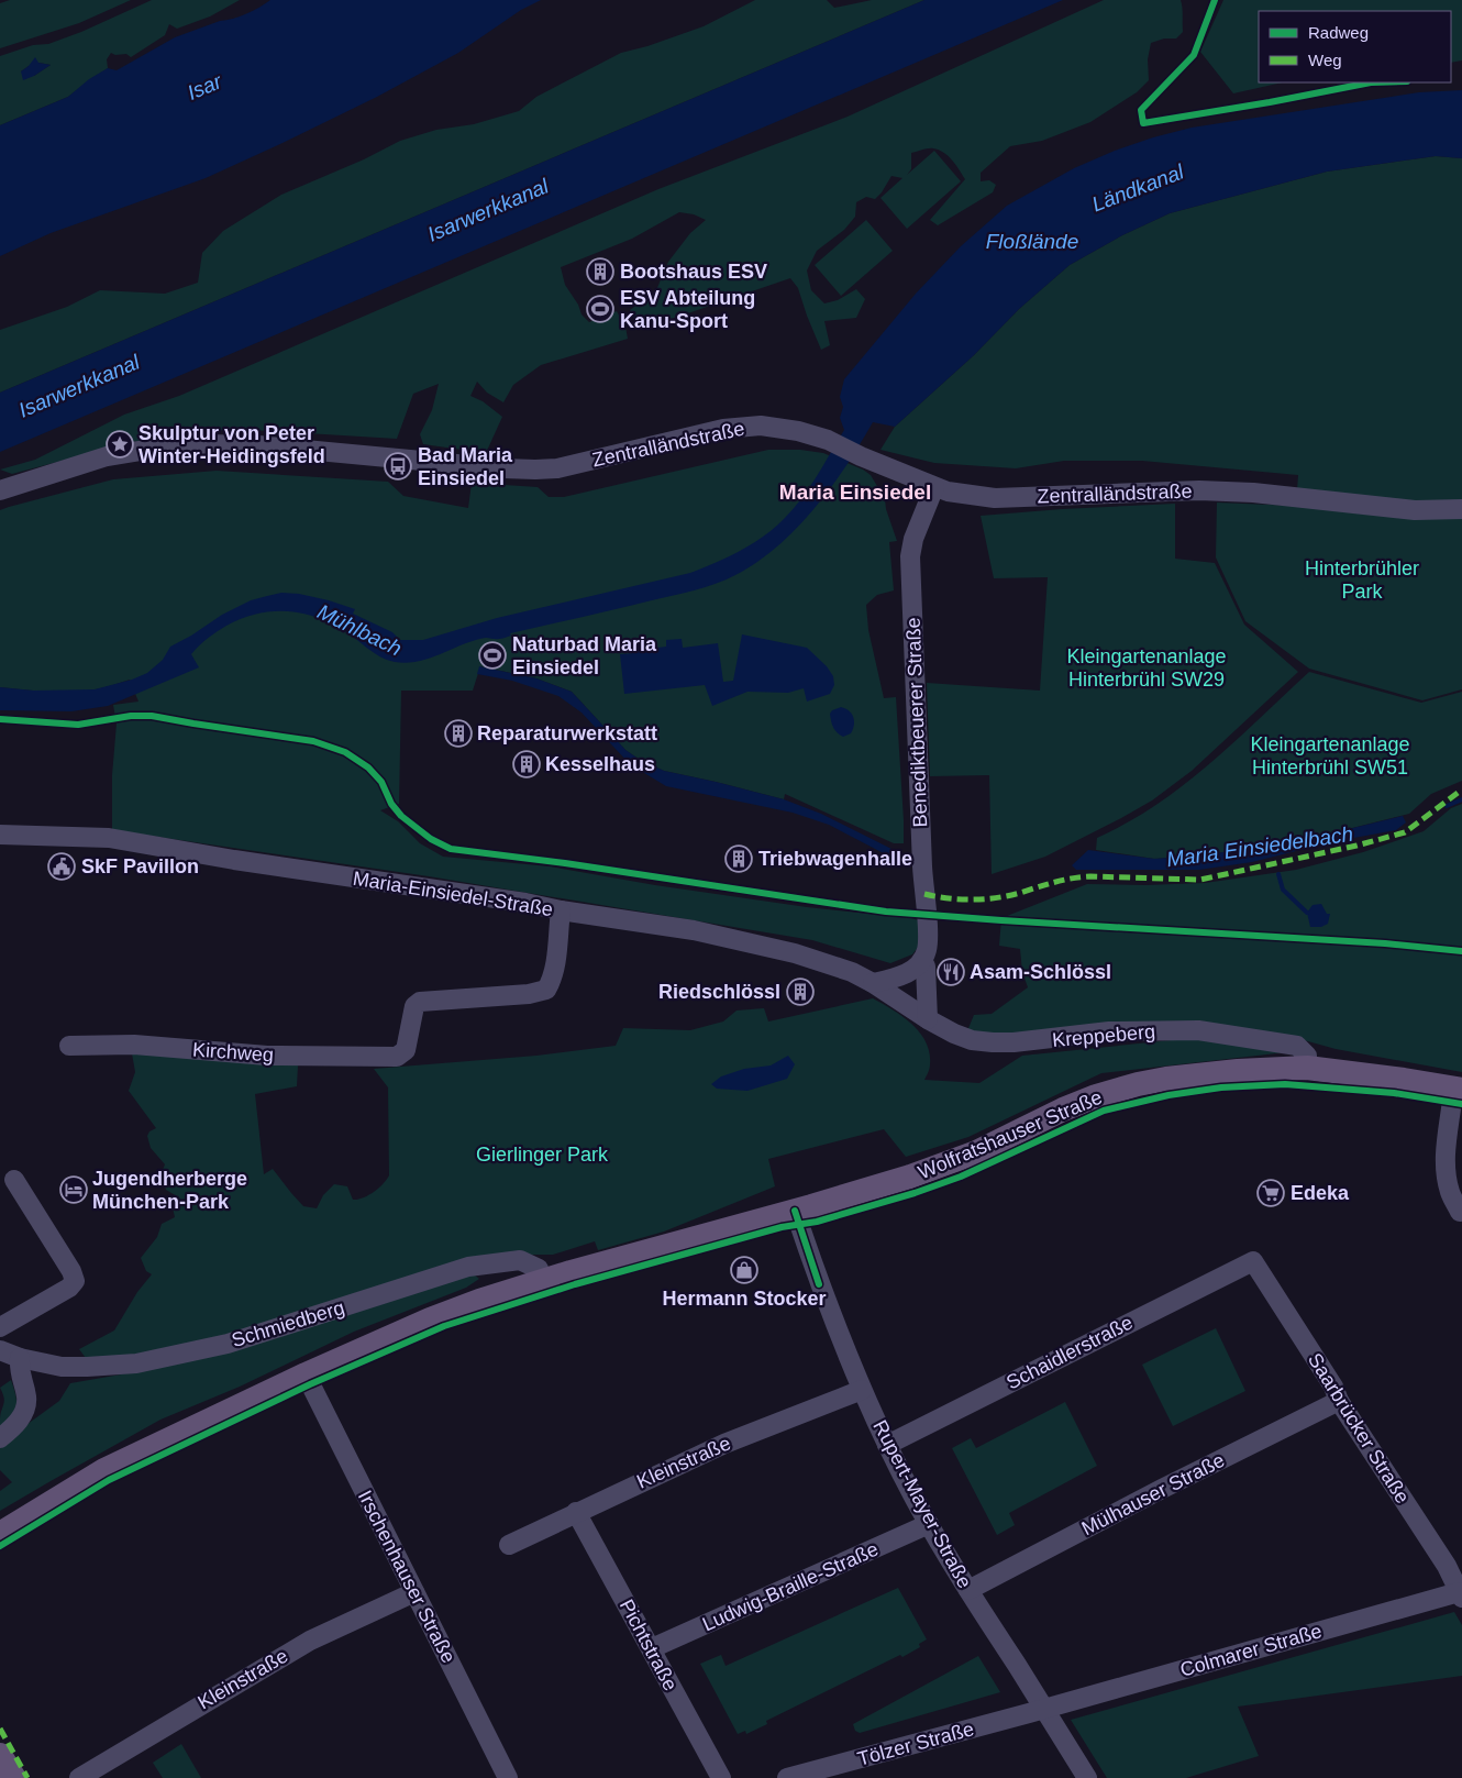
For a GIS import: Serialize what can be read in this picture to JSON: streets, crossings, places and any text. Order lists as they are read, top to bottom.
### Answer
{
  "streets": {
    "main road": ["Wolfratshauser Straße"],
    "street": [
      "Zentralländstraße",
      "Benediktbeuerer Straße",
      "Maria-Einsiedel-Straße",
      "Kreppeberg",
      "Kirchweg",
      "Schmiedberg",
      "Schaidlerstraße",
      "Saarbrücker Straße",
      "Kleinstraße",
      "Mülhauser Straße",
      "Rupert-Mayer-Straße",
      "Irschenhauser Straße",
      "Ludwig-Braille-Straße",
      "Pichtstraße",
      "Colmarer Straße",
      "Tölzer Straße"
    ]
  },
  "crossings": [
    ["Zentralländstraße", "Benediktbeuerer Straße"],
    ["Benediktbeuerer Straße", "Kreppeberg"],
    ["Maria-Einsiedel-Straße", "Kreppeberg"],
    ["Maria-Einsiedel-Straße", "Kirchweg"],
    ["Kreppeberg", "Wolfratshauser Straße"],
    ["Wolfratshauser Straße", "Schmiedberg"],
    ["Wolfratshauser Straße", "Rupert-Mayer-Straße"],
    ["Wolfratshauser Straße", "Irschenhauser Straße"],
    ["Schaidlerstraße", "Saarbrücker Straße"],
    ["Schaidlerstraße", "Rupert-Mayer-Straße"],
    ["Saarbrücker Straße", "Mülhauser Straße"],
    ["Saarbrücker Straße", "Colmarer Straße"],
    ["Kleinstraße", "Rupert-Mayer-Straße"],
    ["Kleinstraße", "Irschenhauser Straße"],
    ["Kleinstraße", "Pichtstraße"],
    ["Mülhauser Straße", "Rupert-Mayer-Straße"],
    ["Rupert-Mayer-Straße", "Ludwig-Braille-Straße"],
    ["Rupert-Mayer-Straße", "Colmarer Straße"],
    ["Rupert-Mayer-Straße", "Tölzer Straße"],
    ["Ludwig-Braille-Straße", "Pichtstraße"],
    ["Colmarer Straße", "Tölzer Straße"]
  ],
  "districts": ["Maria Einsiedel"],
  "water": [
    "Isar",
    "Ländkanal",
    "Isarwerkkanal",
    "Floßlände",
    "Mühlbach",
    "Maria Einsiedelbach"
  ],
  "parks": [
    "Hinterbrühler Park",
    "Kleingartenanlage Hinterbrühl SW29",
    "Kleingartenanlage Hinterbrühl SW51",
    "Gierlinger Park"
  ],
  "places": {
    "building": [
      "Bootshaus ESV",
      "Reparaturwerkstatt",
      "Kesselhaus",
      "Triebwagenhalle",
      "Riedschlössl"
    ],
    "sports": ["ESV Abteilung Kanu-Sport", "Naturbad Maria Einsiedel"],
    "place": ["Skulptur von Peter Winter-Heidingsfeld"],
    "bus stop": ["Bad Maria Einsiedel"],
    "public building": ["SkF Pavillon"],
    "restaurant": ["Asam-Schlössl"],
    "hotel": ["Jugendherberge München-Park"],
    "supermarket": ["Edeka"],
    "shop": ["Hermann Stocker"]
  },
  "legend": ["Radweg", "Weg"]
}
